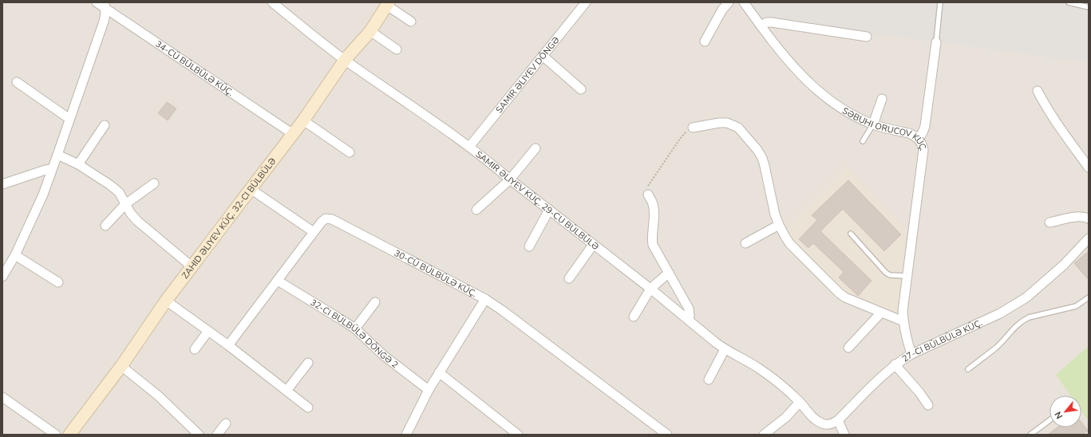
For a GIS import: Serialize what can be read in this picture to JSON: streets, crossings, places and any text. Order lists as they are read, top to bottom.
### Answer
{
  "streets": {
    "street": [
      "34-CÜ BÜLBÜLƏ KÜÇ.",
      "SAMIR ƏLIYEV DÖNGƏ",
      "SƏBUHI ORUCOV KÜÇ.",
      "SAMIR ƏLIYEV KÜÇ. 29-CU BÜLBÜLƏ",
      "ZAHID ƏLIYEV KÜÇ. 32-CI BÜLBÜLƏ",
      "30-CÜ BÜLBÜLƏ KÜÇ.",
      "32-CI BÜLBÜLƏ DÖNGƏ 2",
      "27-CI BÜLBÜLƏ KÜÇ."
    ]
  },
  "crossings": [
    ["34-CÜ BÜLBÜLƏ KÜÇ.", "ZAHID ƏLIYEV KÜÇ. 32-CI BÜLBÜLƏ"],
    ["SAMIR ƏLIYEV DÖNGƏ", "SAMIR ƏLIYEV KÜÇ. 29-CU BÜLBÜLƏ"],
    ["SƏBUHI ORUCOV KÜÇ.", "27-CI BÜLBÜLƏ KÜÇ."],
    ["SAMIR ƏLIYEV KÜÇ. 29-CU BÜLBÜLƏ", "ZAHID ƏLIYEV KÜÇ. 32-CI BÜLBÜLƏ"],
    ["30-CÜ BÜLBÜLƏ KÜÇ.", "32-CI BÜLBÜLƏ DÖNGƏ 2"]
  ],
  "north": "bottom left"
}
